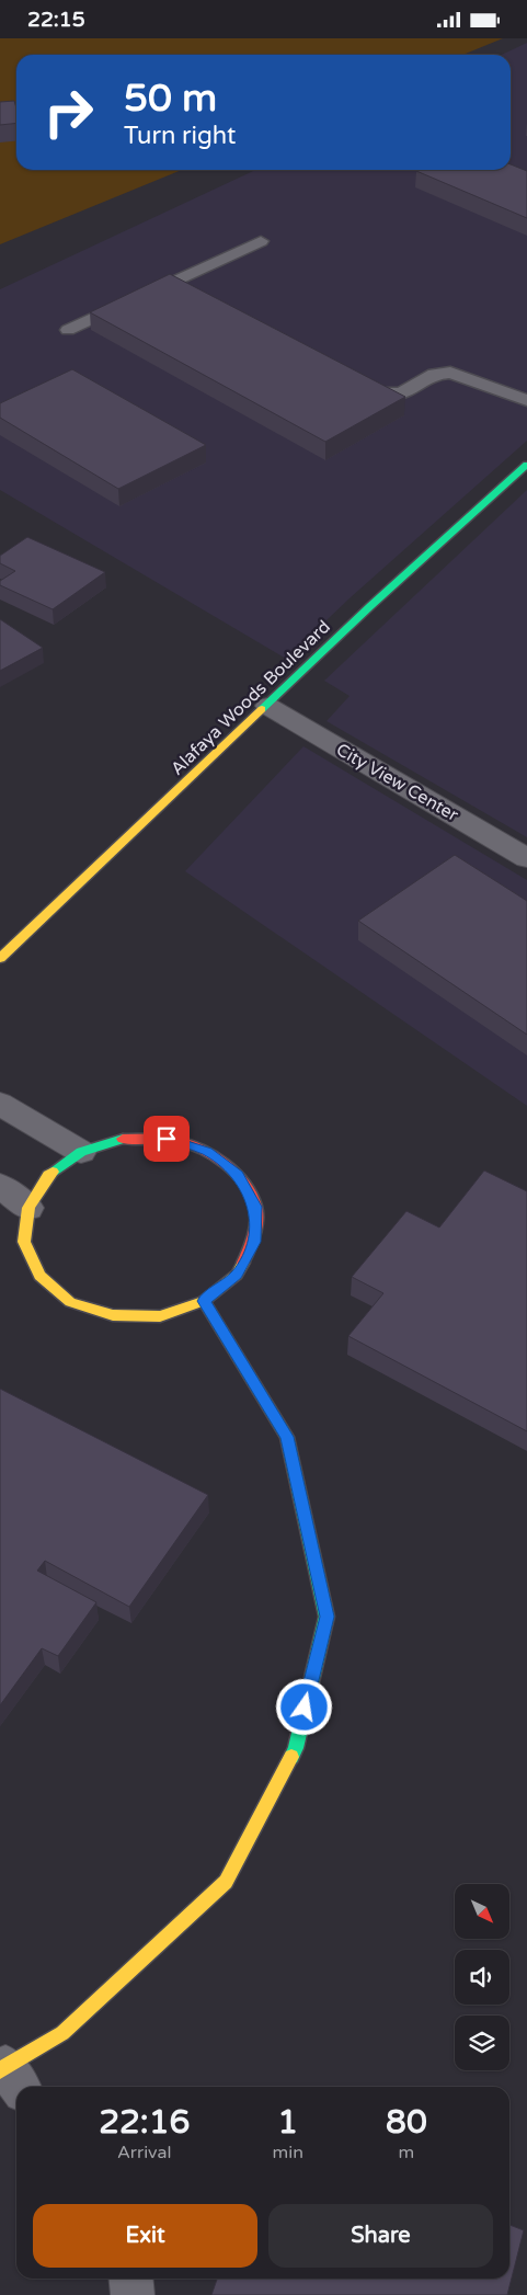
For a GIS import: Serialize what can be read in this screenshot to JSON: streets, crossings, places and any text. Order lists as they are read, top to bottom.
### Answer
{
  "streets": {
    "street": ["Alafaya Woods Boulevard", "City View Center"]
  },
  "crossings": [
    ["Alafaya Woods Boulevard", "City View Center"]
  ],
  "north": "bottom right",
  "page": {
    "status": "22:15",
    "turn": ["50 m", "Turn right"],
    "eta": [
      "22:16",
      "Arrival",
      "1",
      "min",
      "80",
      "m"
    ],
    "buttons": ["Exit", "Share"]
  }
}
